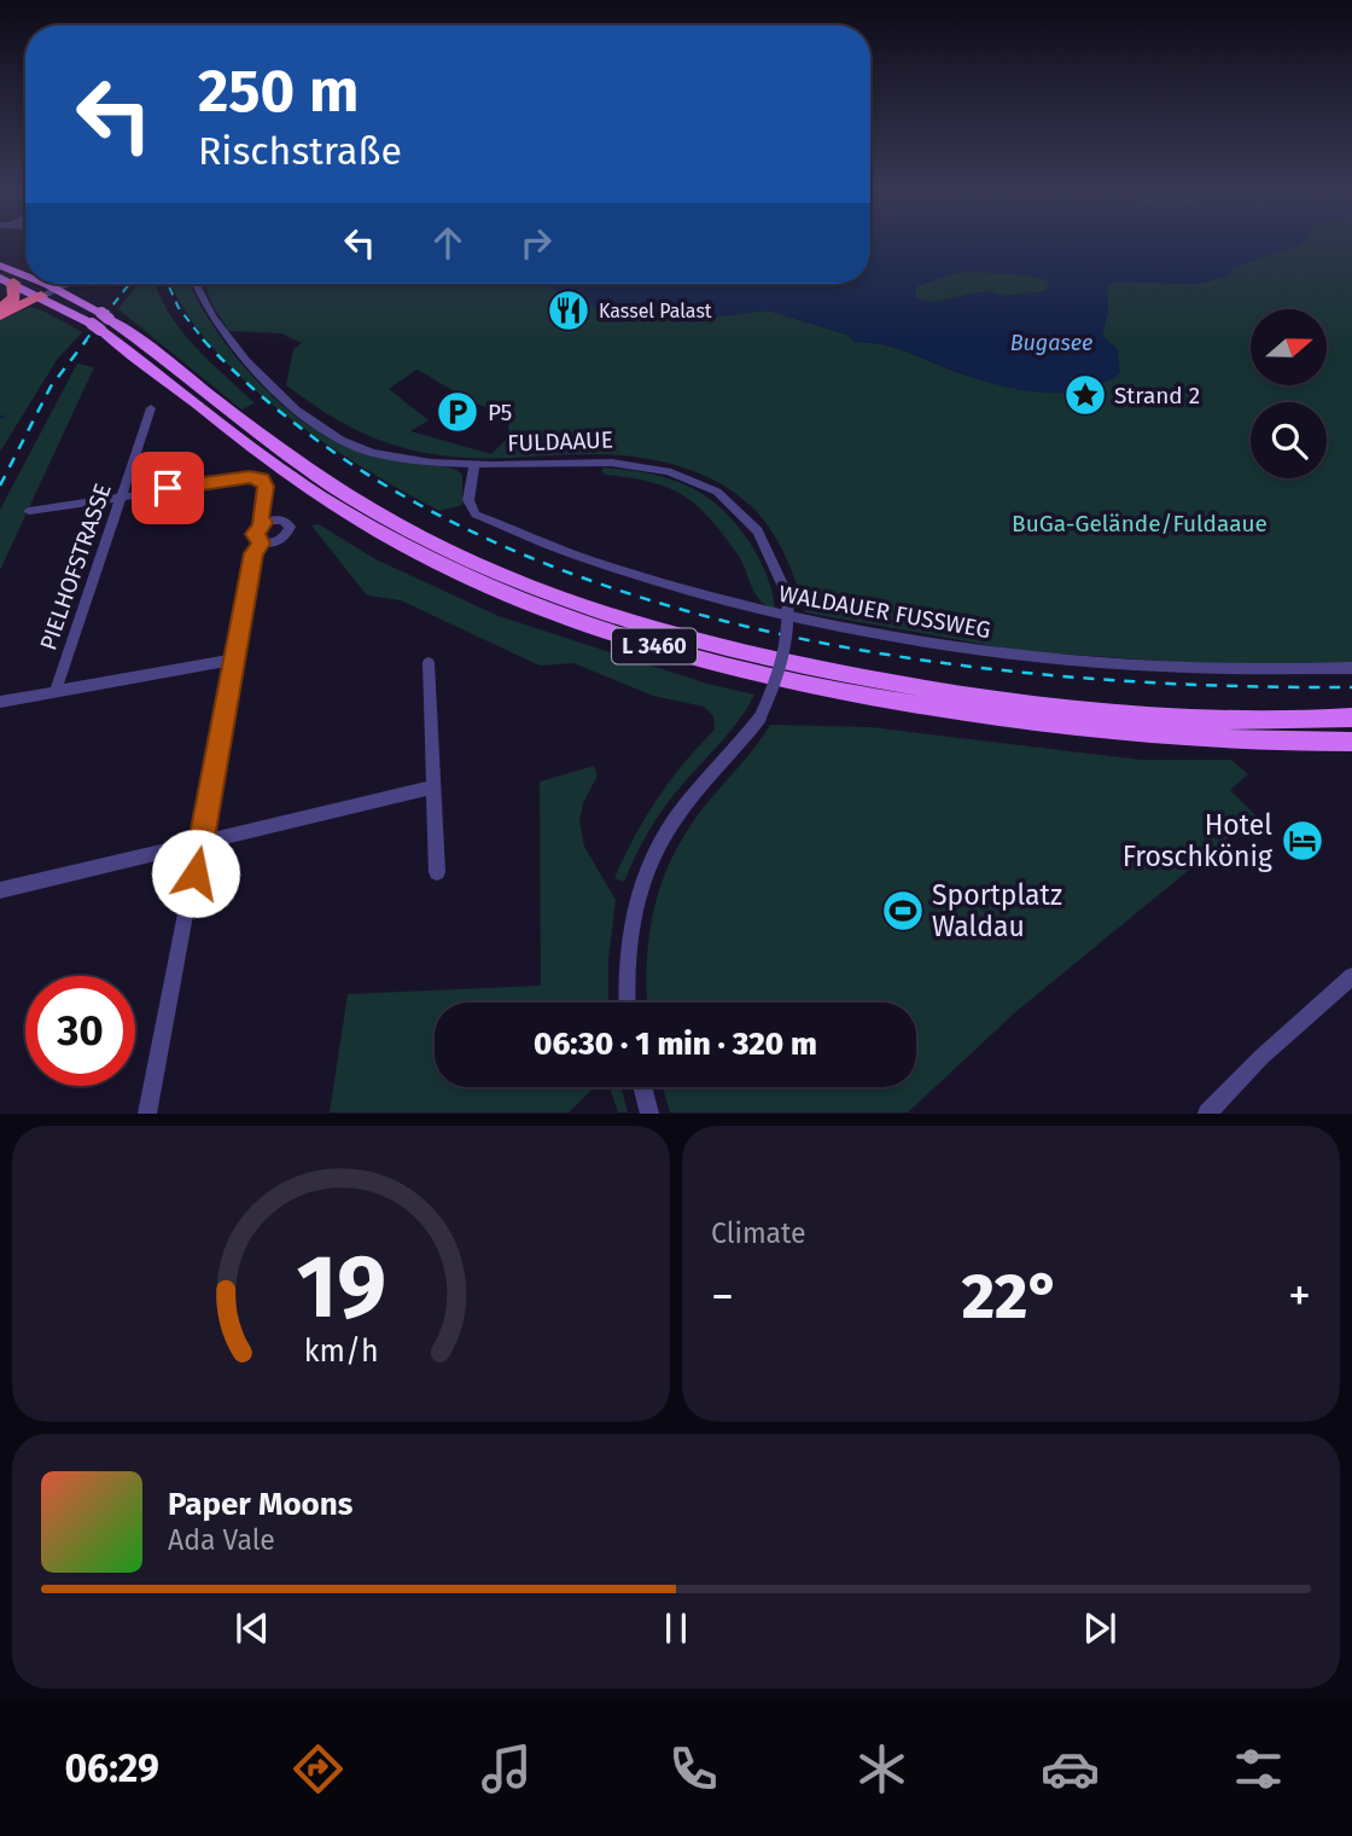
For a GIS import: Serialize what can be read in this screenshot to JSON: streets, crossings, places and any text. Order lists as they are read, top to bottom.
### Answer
{
  "streets": {
    "main road": ["L 3460"],
    "street": ["FULDAAUE", "PIELHOFSTRASSE", "WALDAUER FUSSWEG"]
  },
  "crossings": [
    ["FULDAAUE", "WALDAUER FUSSWEG"]
  ],
  "water": ["Bugasee"],
  "parks": ["BuGa-Gelände/Fuldaaue"],
  "places": {
    "restaurant": ["Kassel Palast"],
    "place": ["Strand 2"],
    "parking": ["P5"],
    "hotel": ["Hotel Froschkönig"],
    "sports": ["Sportplatz Waldau"]
  },
  "north": "right",
  "page": {
    "turn": ["250 m", "Rischstraße"],
    "limit": "30",
    "trip": "06:30 · 1 min · 320 m",
    "tile": "Climate",
    "heat": ["−", "22°", "+"],
    "song": ["Paper Moons", "Ada Vale"],
    "tabs": "06:29",
    "gauge": ["19", "km/h"]
  }
}
